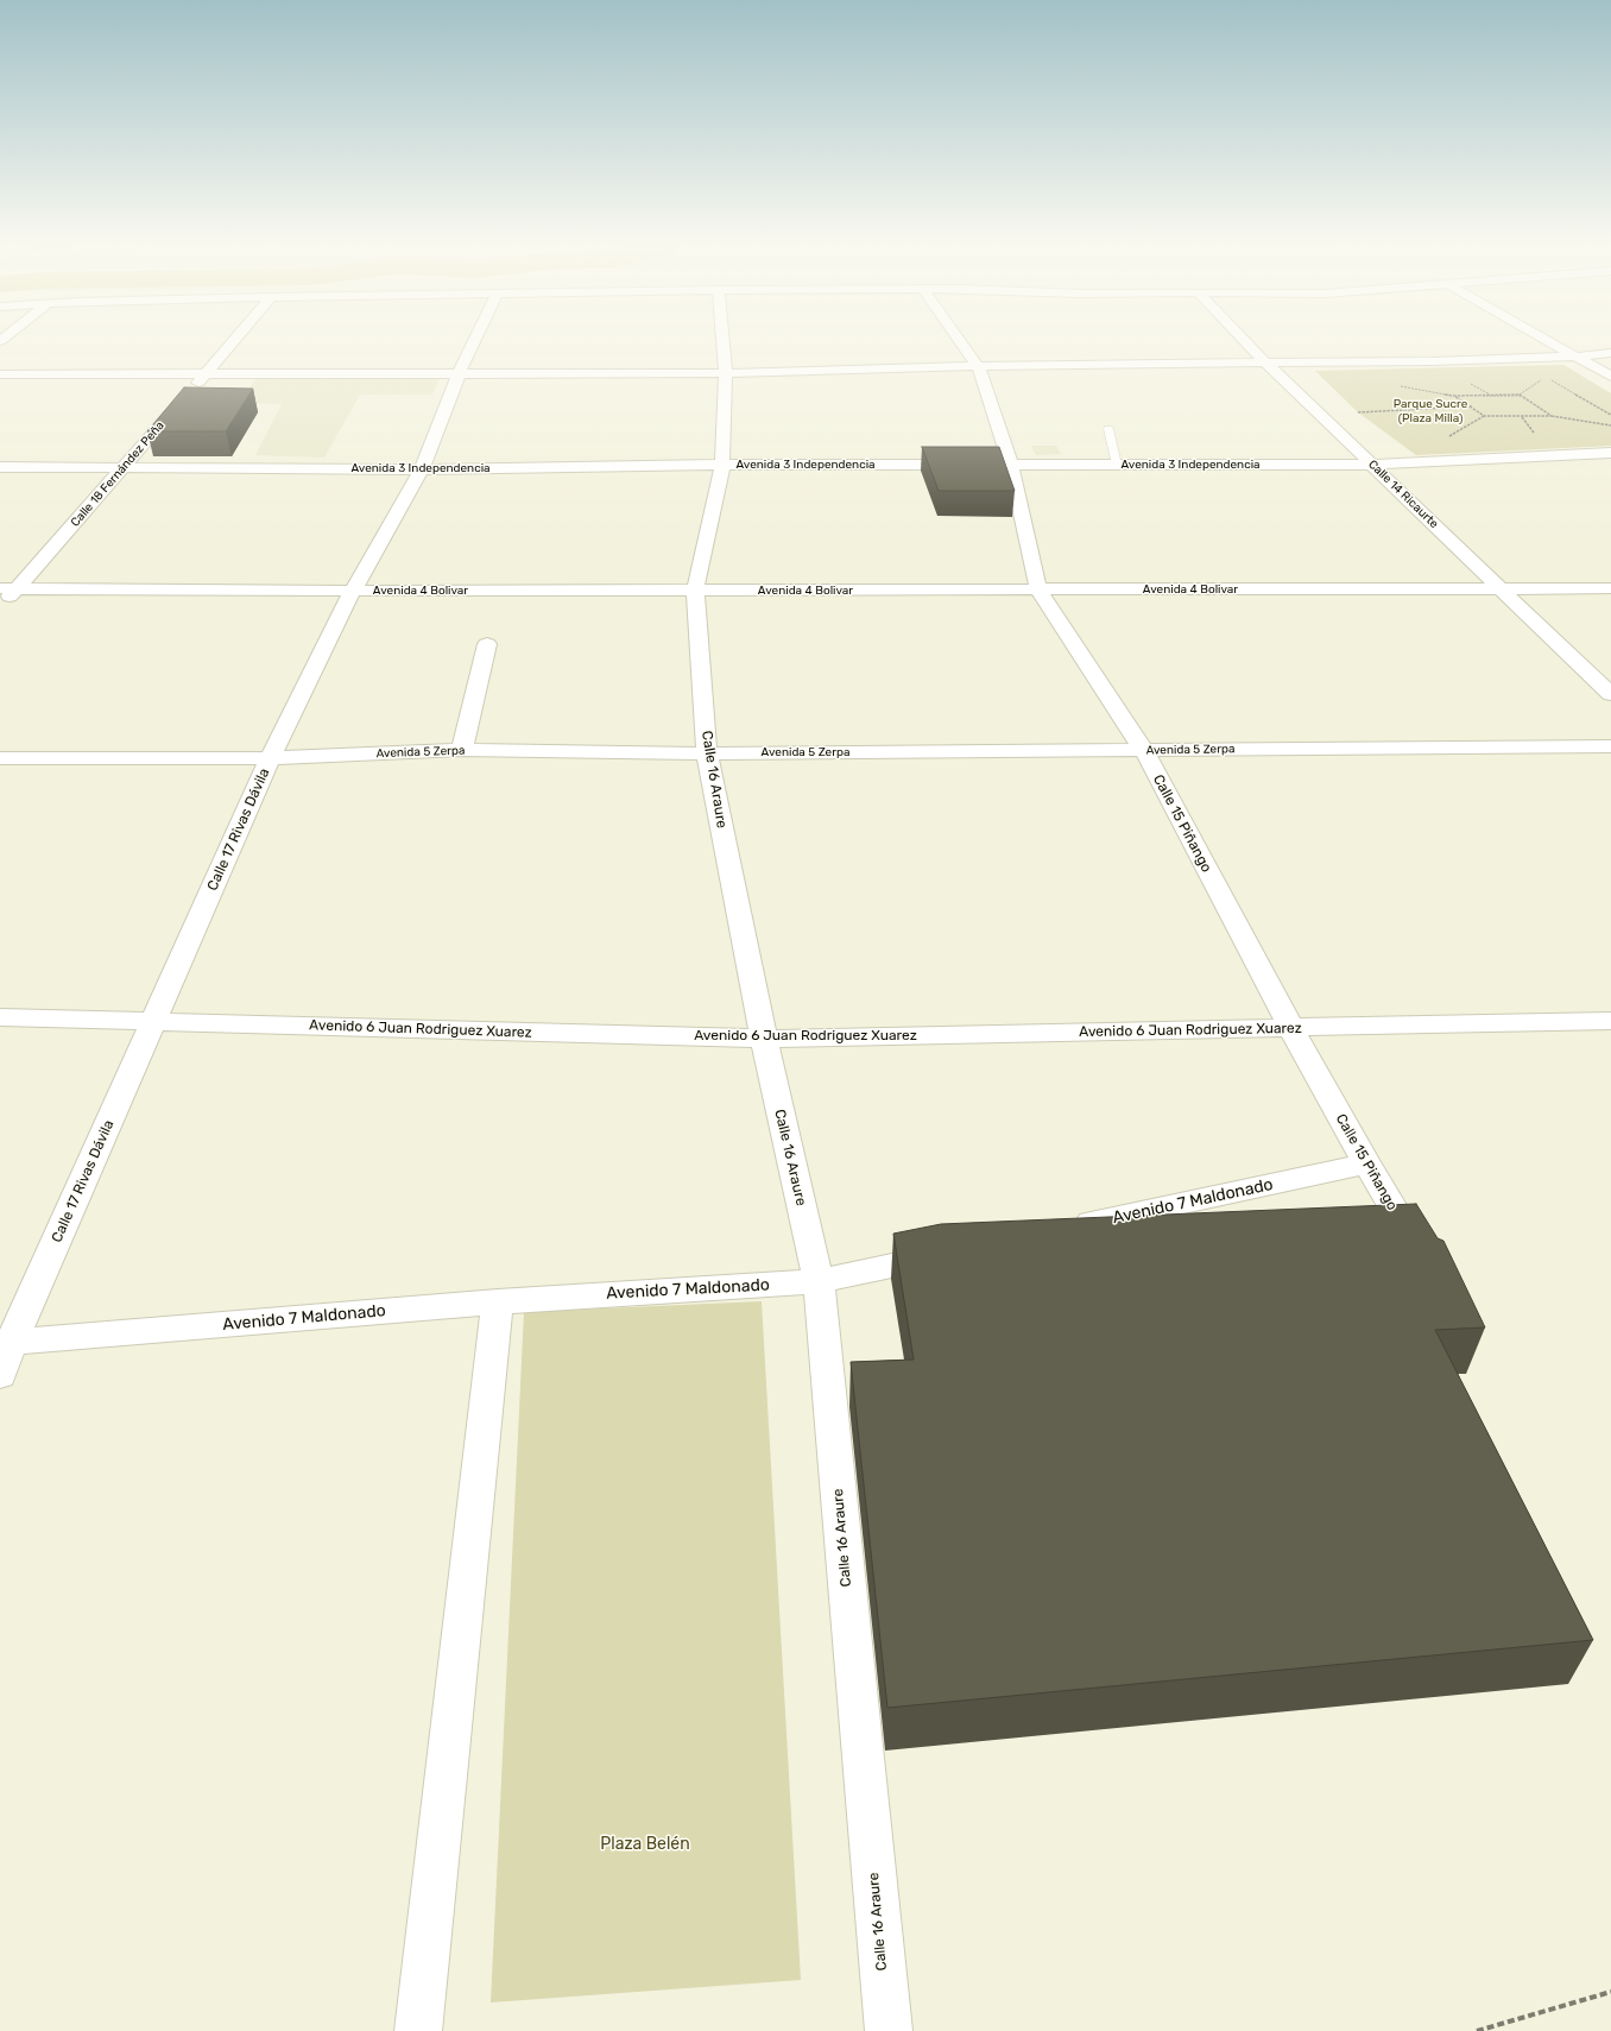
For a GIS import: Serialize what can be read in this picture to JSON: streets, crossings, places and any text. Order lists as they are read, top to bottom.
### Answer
{
  "streets": {
    "street": [
      "Avenida 3 Independencia",
      "Calle 18 Fernández Peña",
      "Calle 14 Ricaurte",
      "Avenida 4 Bolivar",
      "Avenida 5 Zerpa",
      "Calle 16 Araure",
      "Calle 15 Piñango",
      "Calle 17 Rivas Dávila",
      "Avenido 6 Juan Rodriguez Xuarez",
      "Avenido 7 Maldonado"
    ]
  },
  "crossings": [
    ["Avenida 3 Independencia", "Calle 18 Fernández Peña"],
    ["Avenida 3 Independencia", "Calle 14 Ricaurte"],
    ["Avenida 3 Independencia", "Calle 16 Araure"],
    ["Avenida 3 Independencia", "Calle 15 Piñango"],
    ["Avenida 3 Independencia", "Calle 17 Rivas Dávila"],
    ["Calle 18 Fernández Peña", "Avenida 4 Bolivar"],
    ["Calle 14 Ricaurte", "Avenida 4 Bolivar"],
    ["Avenida 4 Bolivar", "Calle 16 Araure"],
    ["Avenida 4 Bolivar", "Calle 15 Piñango"],
    ["Avenida 4 Bolivar", "Calle 17 Rivas Dávila"],
    ["Avenida 5 Zerpa", "Calle 16 Araure"],
    ["Avenida 5 Zerpa", "Calle 15 Piñango"],
    ["Avenida 5 Zerpa", "Calle 17 Rivas Dávila"],
    ["Calle 16 Araure", "Avenido 6 Juan Rodriguez Xuarez"],
    ["Calle 16 Araure", "Avenido 7 Maldonado"],
    ["Calle 15 Piñango", "Avenido 6 Juan Rodriguez Xuarez"],
    ["Calle 15 Piñango", "Avenido 7 Maldonado"],
    ["Calle 17 Rivas Dávila", "Avenido 6 Juan Rodriguez Xuarez"],
    ["Calle 17 Rivas Dávila", "Avenido 7 Maldonado"]
  ],
  "parks": ["Parque Sucre (Plaza Milla)", "Plaza Belén"]
}
